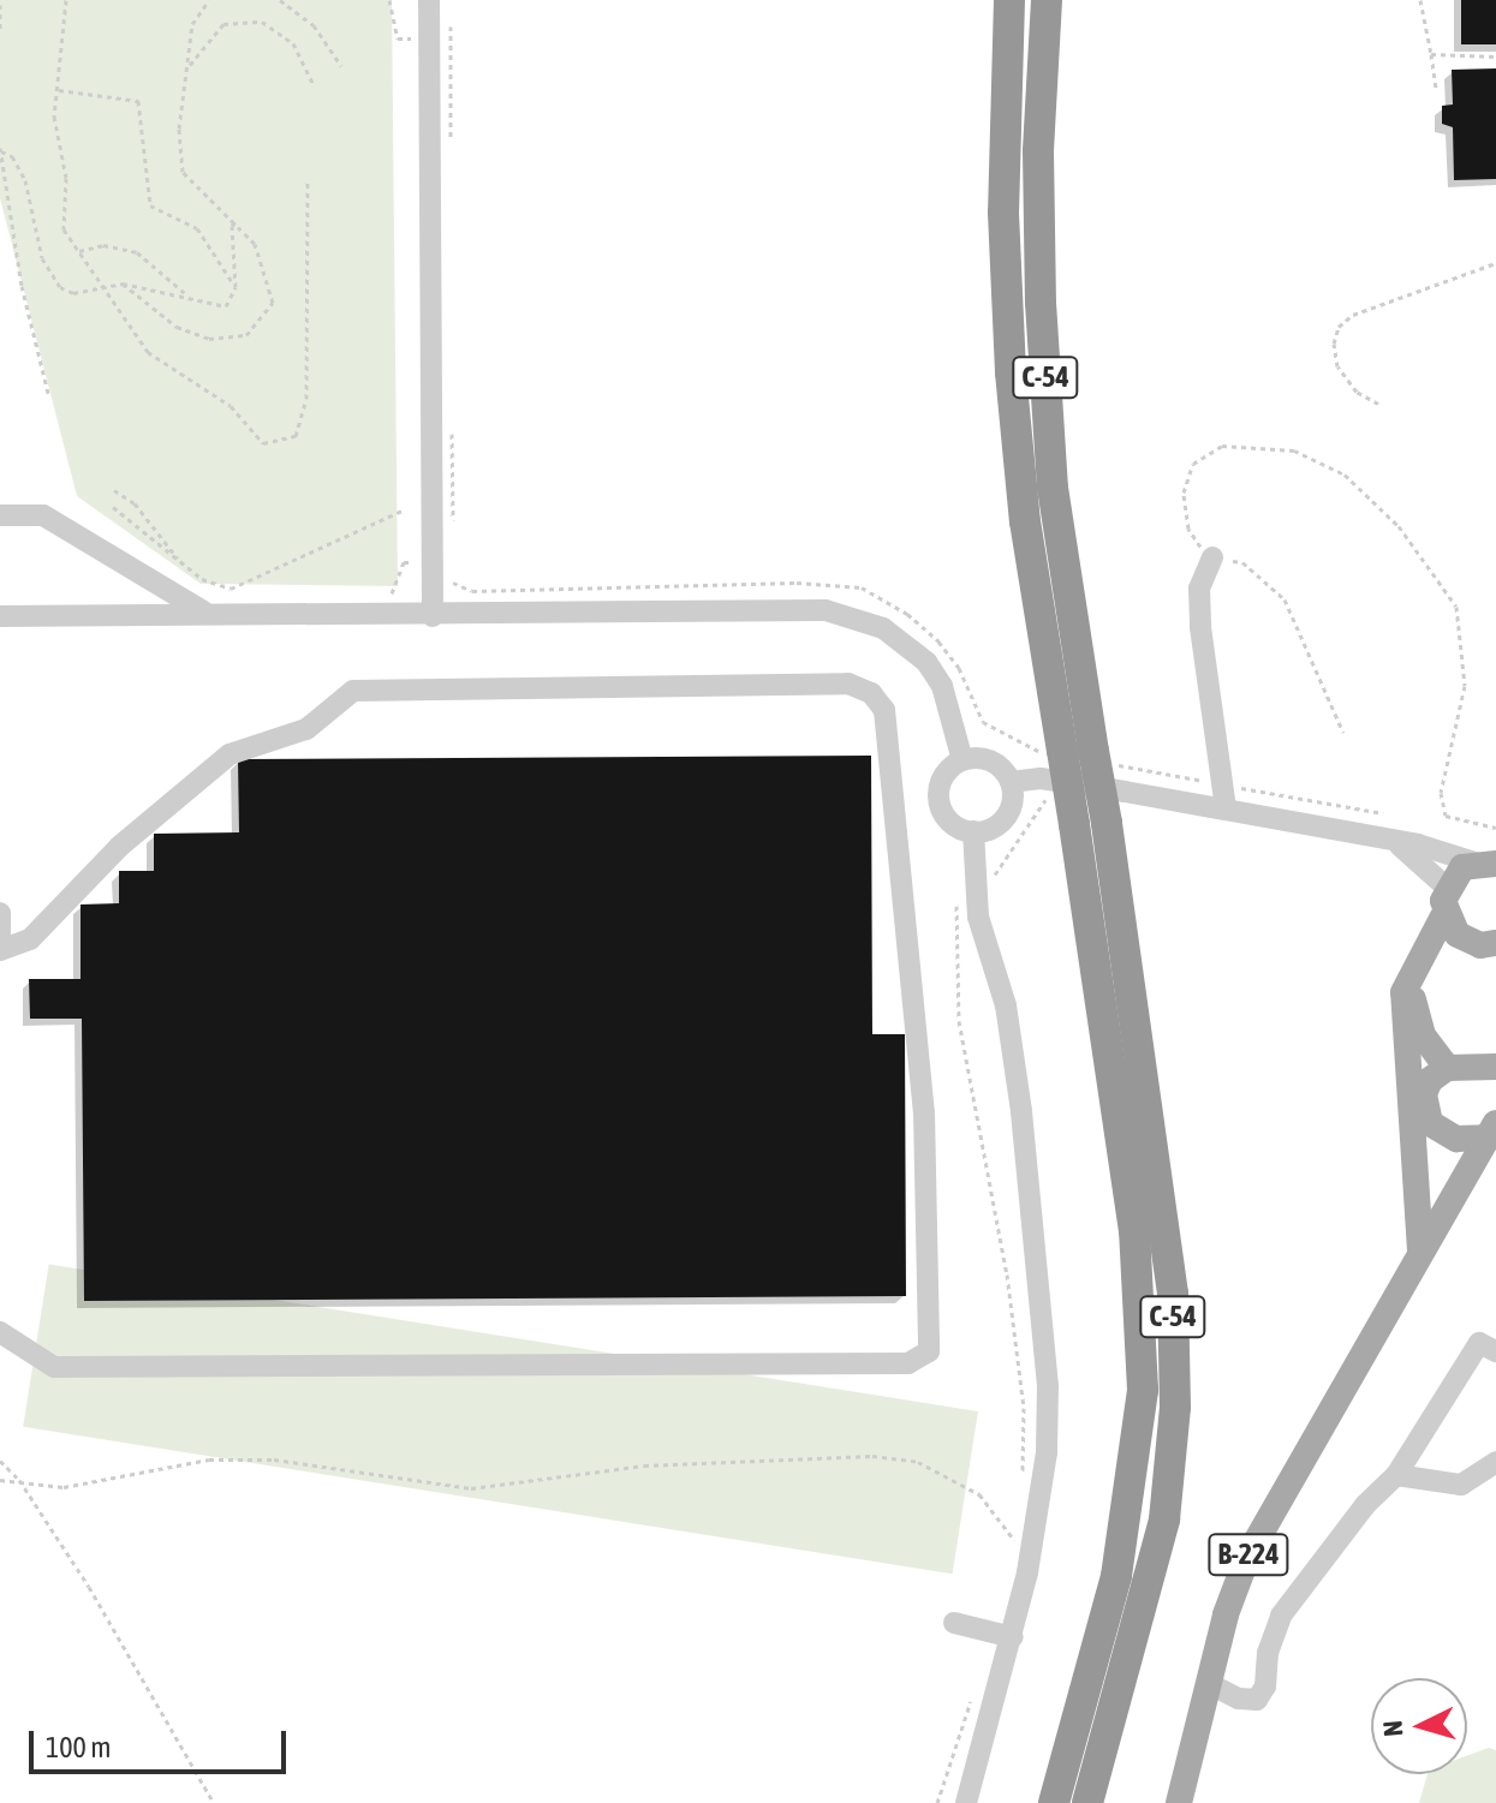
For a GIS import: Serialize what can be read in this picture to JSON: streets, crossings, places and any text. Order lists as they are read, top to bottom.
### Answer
{
  "streets": {
    "highway": ["C-54"],
    "main road": ["B-224"]
  },
  "scale_bar": "100 m",
  "north": "left"
}
